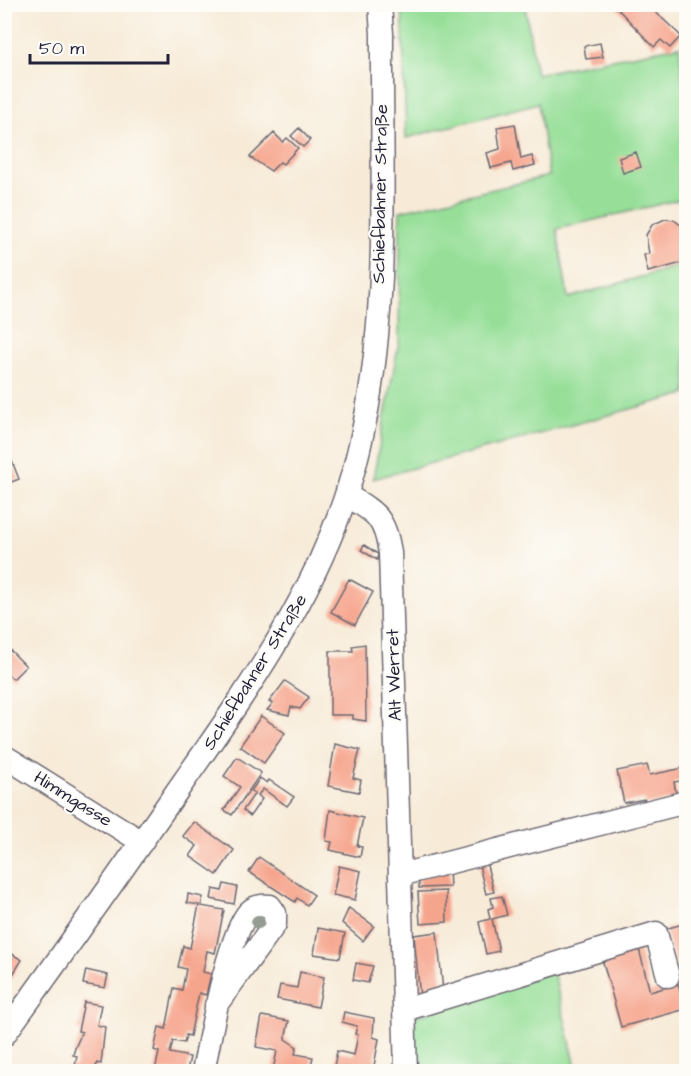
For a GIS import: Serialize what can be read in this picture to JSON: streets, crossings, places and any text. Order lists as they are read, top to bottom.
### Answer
{
  "streets": {
    "street": ["Schiefbahner Straße", "Alt Werret", "Himmgasse"]
  },
  "crossings": [
    ["Schiefbahner Straße", "Alt Werret"],
    ["Schiefbahner Straße", "Himmgasse"]
  ],
  "scale_bar": "50 m"
}
